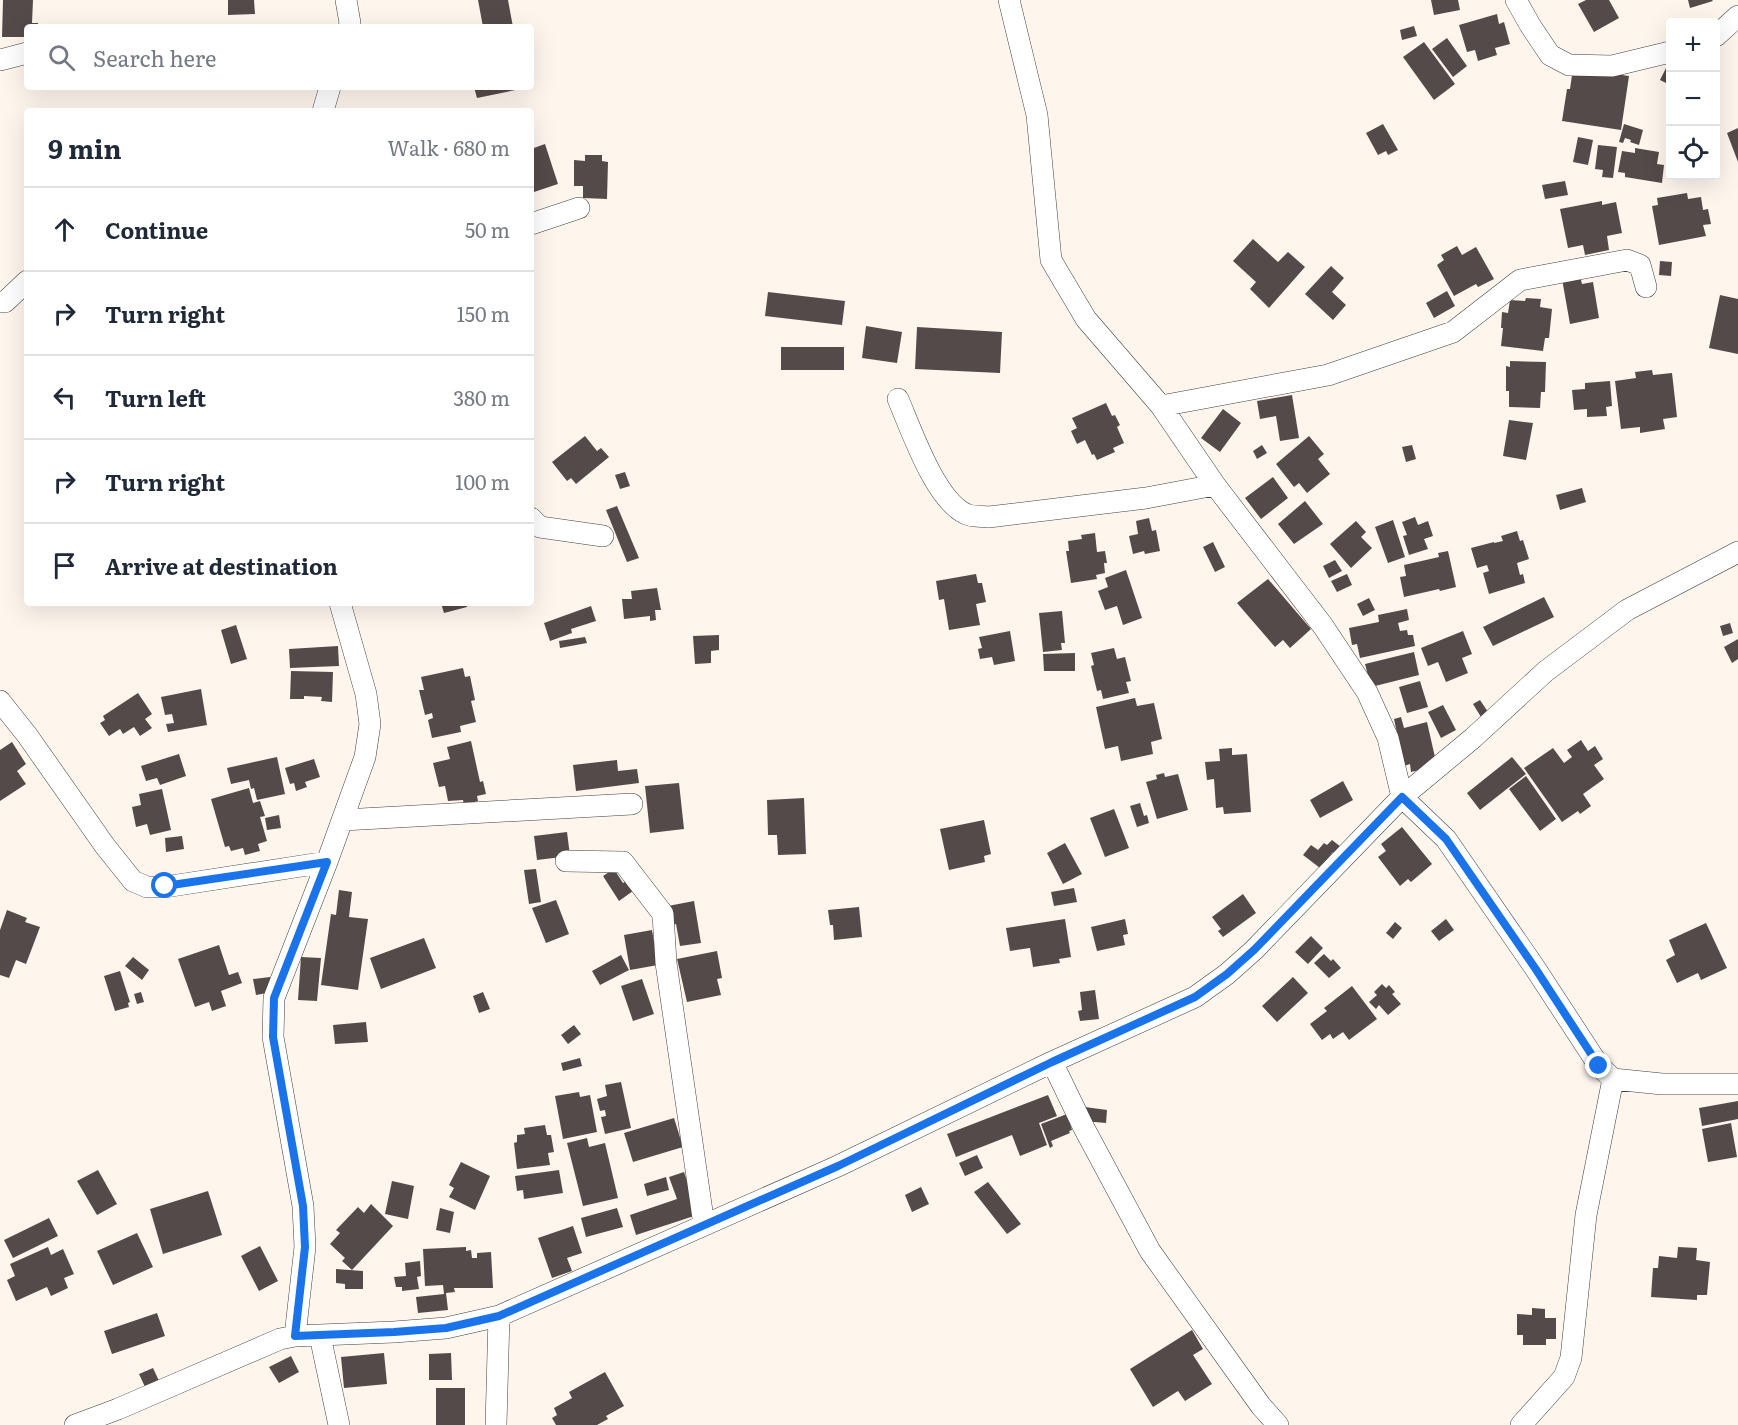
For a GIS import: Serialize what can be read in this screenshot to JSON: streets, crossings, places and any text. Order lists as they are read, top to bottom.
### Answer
{
  "page": {
    "map_buttons": ["+", "−"],
    "search": "Search here",
    "heading": ["9 min", "Walk · 680 m"],
    "list": [
      ["Continue", "50 m"],
      ["Turn right", "150 m"],
      ["Turn left", "380 m"],
      ["Turn right", "100 m"],
      "Arrive at destination"
    ]
  }
}
